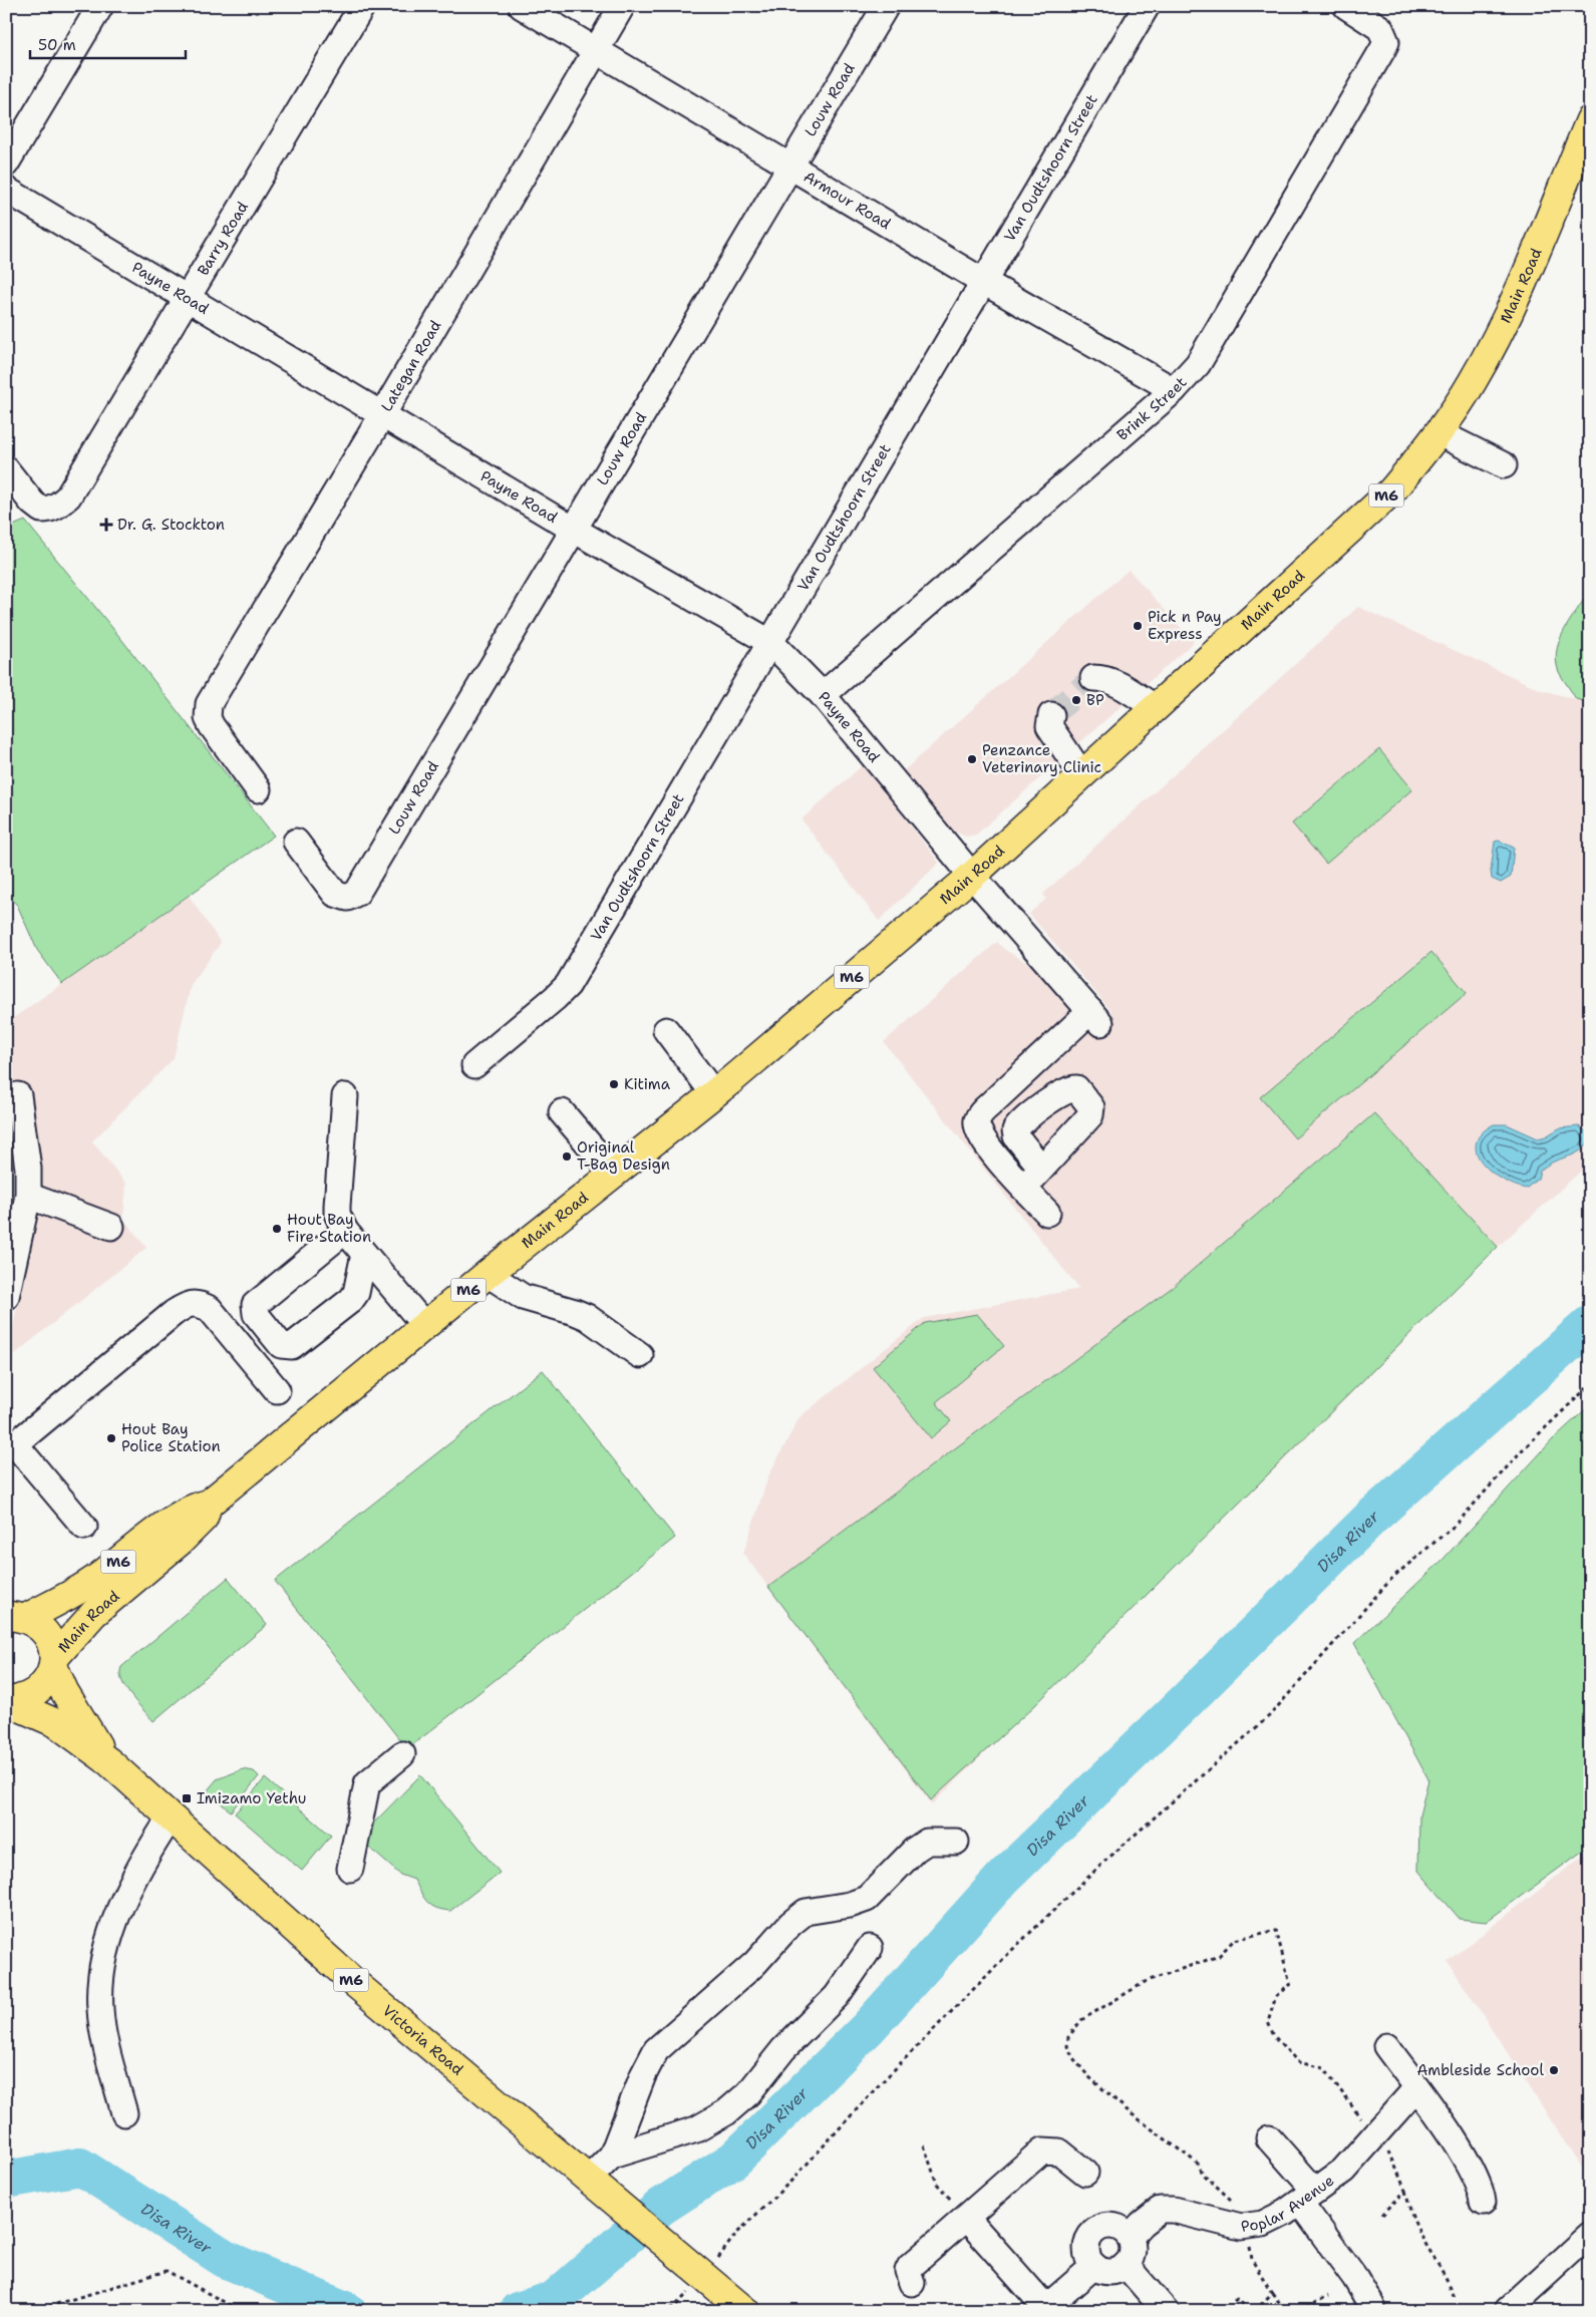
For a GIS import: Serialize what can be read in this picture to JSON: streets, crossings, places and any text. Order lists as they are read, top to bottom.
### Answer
{
  "streets": {
    "main road": ["Main Road", "M6", "Victoria Road"],
    "street": [
      "Louw Road",
      "Van Oudtshoorn Street",
      "Armour Road",
      "Barry Road",
      "Payne Road",
      "Lategan Road",
      "Brink Street",
      "Poplar Avenue"
    ]
  },
  "crossings": [
    ["Louw Road", "Armour Road"],
    ["Louw Road", "Payne Road"],
    ["Van Oudtshoorn Street", "Armour Road"],
    ["Van Oudtshoorn Street", "Payne Road"],
    ["Armour Road", "Lategan Road"],
    ["Armour Road", "Brink Street"],
    ["Barry Road", "Payne Road"],
    ["Main Road", "Payne Road"],
    ["Main Road", "Victoria Road"],
    ["Payne Road", "Lategan Road"],
    ["Payne Road", "Brink Street"]
  ],
  "water": ["Disa River"],
  "places": {
    "health": ["Dr. G. Stockton"],
    "other": [
      "Pick n Pay Express",
      "BP",
      "Penzance Veterinary Clinic",
      "Kitima",
      "Original T-Bag Design",
      "Hout Bay Fire Station",
      "Hout Bay Police Station",
      "Ambleside School"
    ],
    "transit": ["Imizamo Yethu"]
  },
  "scale_bar": "50 m"
}
